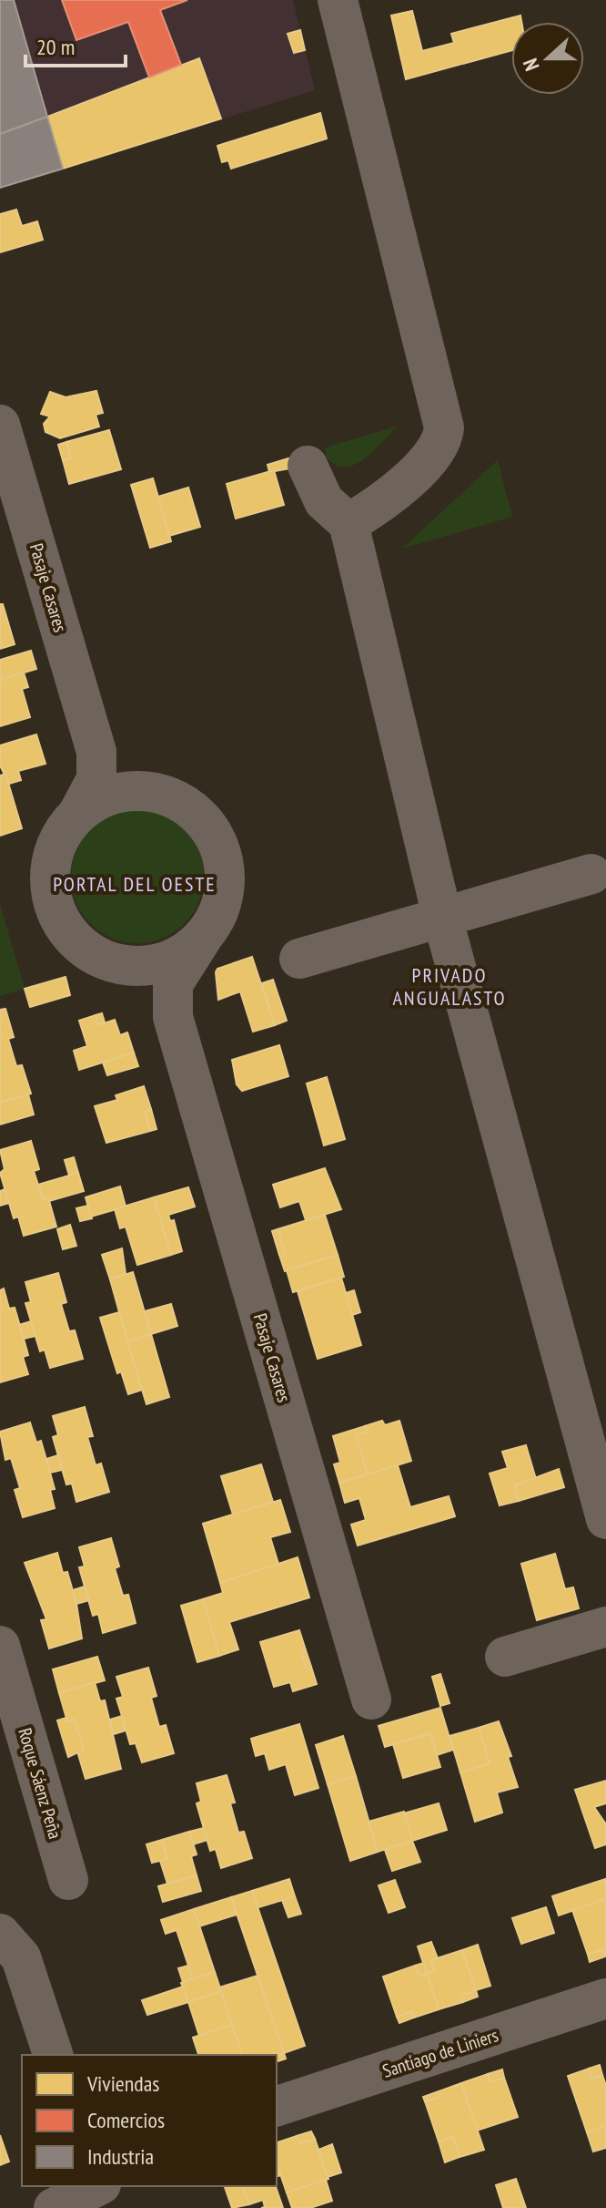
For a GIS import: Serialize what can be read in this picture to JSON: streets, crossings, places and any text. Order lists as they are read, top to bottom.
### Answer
{
  "streets": {
    "street": ["Pasaje Casares", "Roque Sáenz Peña", "Santiago de Liniers"]
  },
  "districts": ["PORTAL DEL OESTE", "PRIVADO ANGUALASTO"],
  "legend": ["Viviendas", "Comercios", "Industria"],
  "scale_bar": "20 m",
  "north": "left"
}
